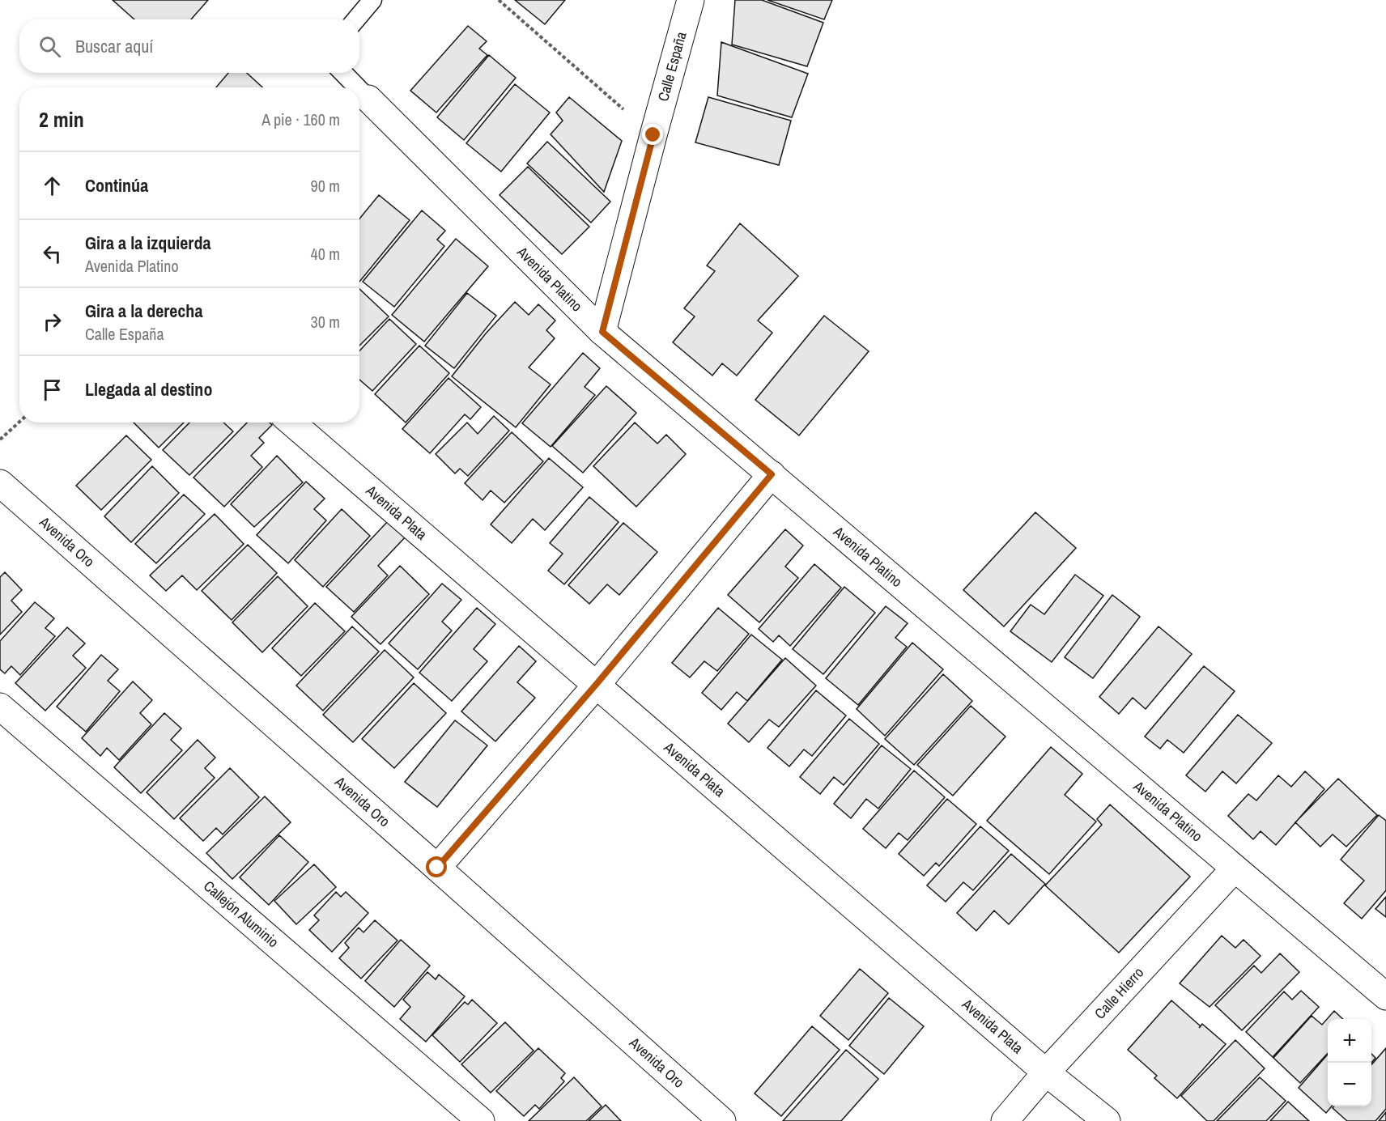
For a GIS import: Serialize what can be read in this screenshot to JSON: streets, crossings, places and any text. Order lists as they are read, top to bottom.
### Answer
{
  "streets": {
    "street": [
      "Calle España",
      "Avenida Platino",
      "Avenida Plata",
      "Avenida Oro",
      "Callejón Aluminio",
      "Calle Hierro"
    ]
  },
  "crossings": [
    ["Calle España", "Avenida Platino"],
    ["Avenida Platino", "Calle Hierro"],
    ["Avenida Plata", "Calle Hierro"]
  ],
  "page": {
    "search": "Buscar aquí",
    "heading": ["2 min", "A pie · 160 m"],
    "list": [
      ["Continúa", "90 m"],
      ["Gira a la izquierda", "Avenida Platino", "40 m"],
      ["Gira a la derecha", "Calle España", "30 m"],
      "Llegada al destino"
    ],
    "map_buttons": ["+", "−"]
  }
}
